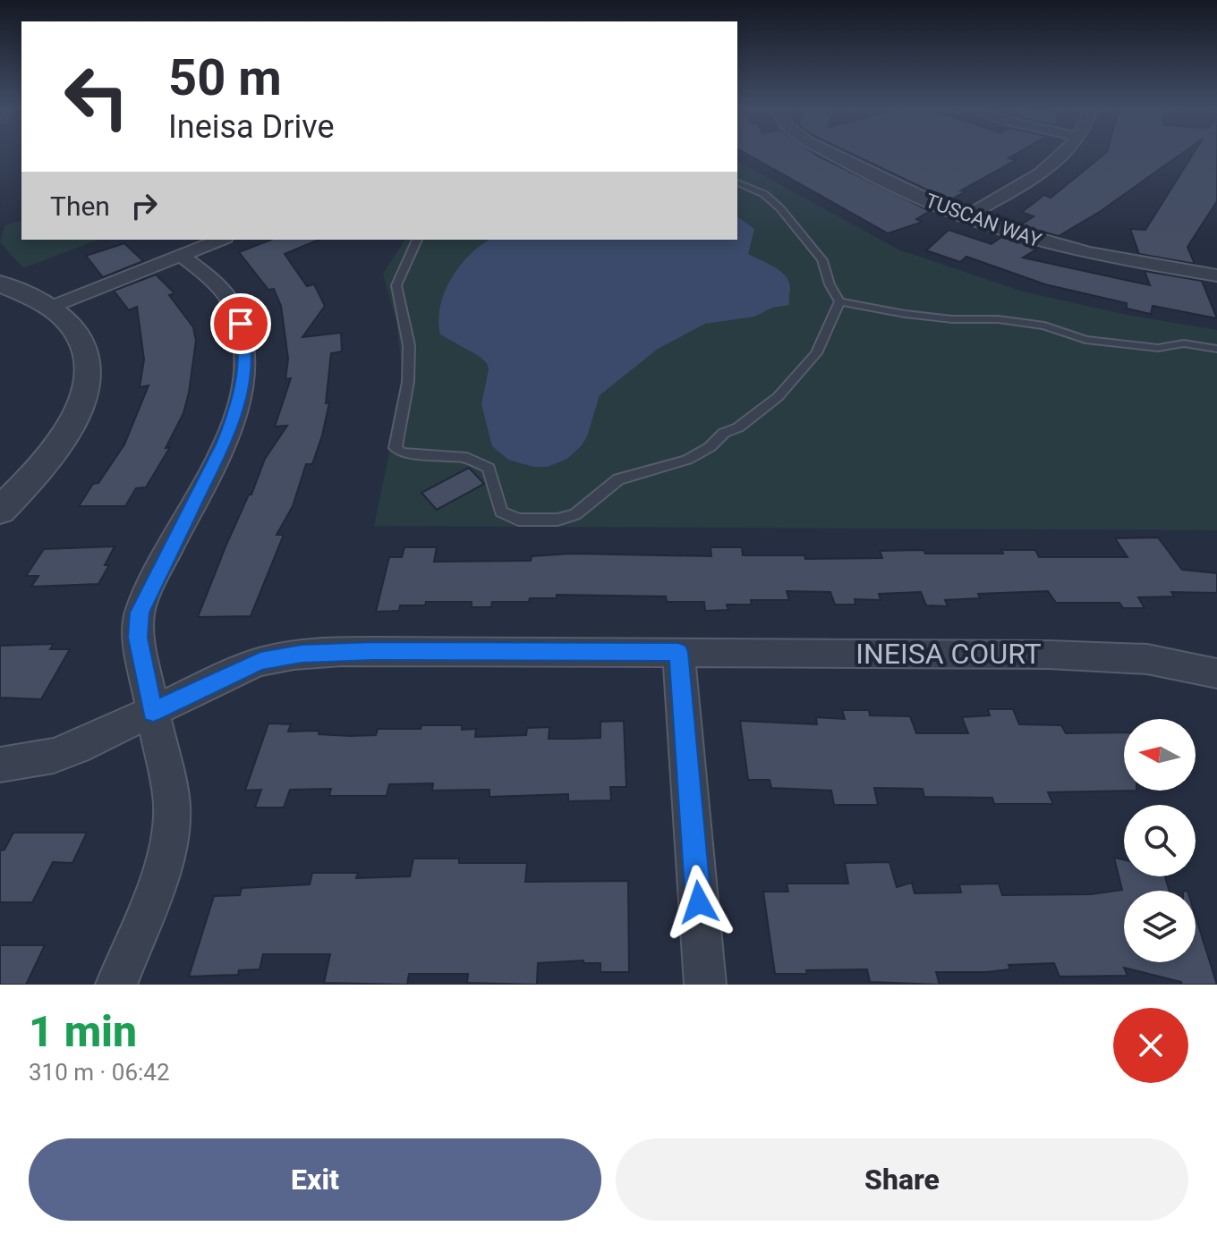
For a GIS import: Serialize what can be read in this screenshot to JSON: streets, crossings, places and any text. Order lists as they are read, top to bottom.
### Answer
{
  "streets": {
    "street": ["TUSCAN WAY", "INEISA COURT"]
  },
  "north": "left",
  "page": {
    "turn": ["50 m", "Ineisa Drive"],
    "then": "Then",
    "heading": ["1 min", "310 m · 06:42"],
    "buttons": ["Exit", "Share"]
  }
}
